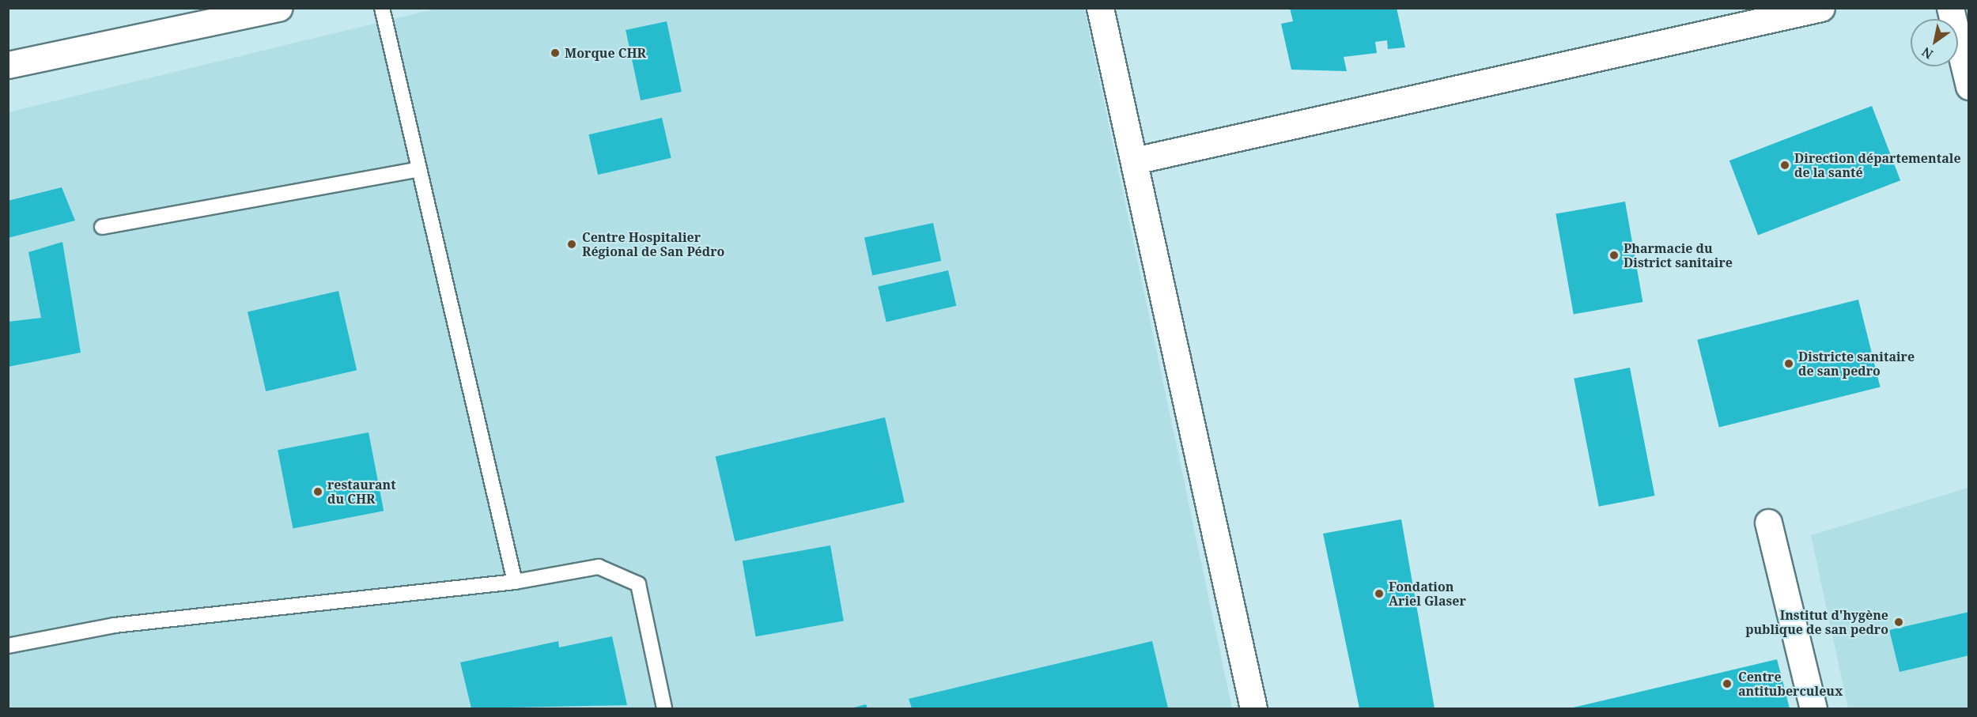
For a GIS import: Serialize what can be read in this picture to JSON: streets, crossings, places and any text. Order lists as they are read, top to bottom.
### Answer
{
  "places": [
    "Morque CHR",
    "Direction départementale de la santé",
    "Centre Hospitalier Régional de San Pédro",
    "Pharmacie du District sanitaire",
    "Districte sanitaire de san pedro",
    "restaurant du CHR",
    "Fondation Ariel Glaser",
    "Institut d'hygène publique de san pedro",
    "Centre antituberculeux"
  ],
  "north": "bottom left"
}
